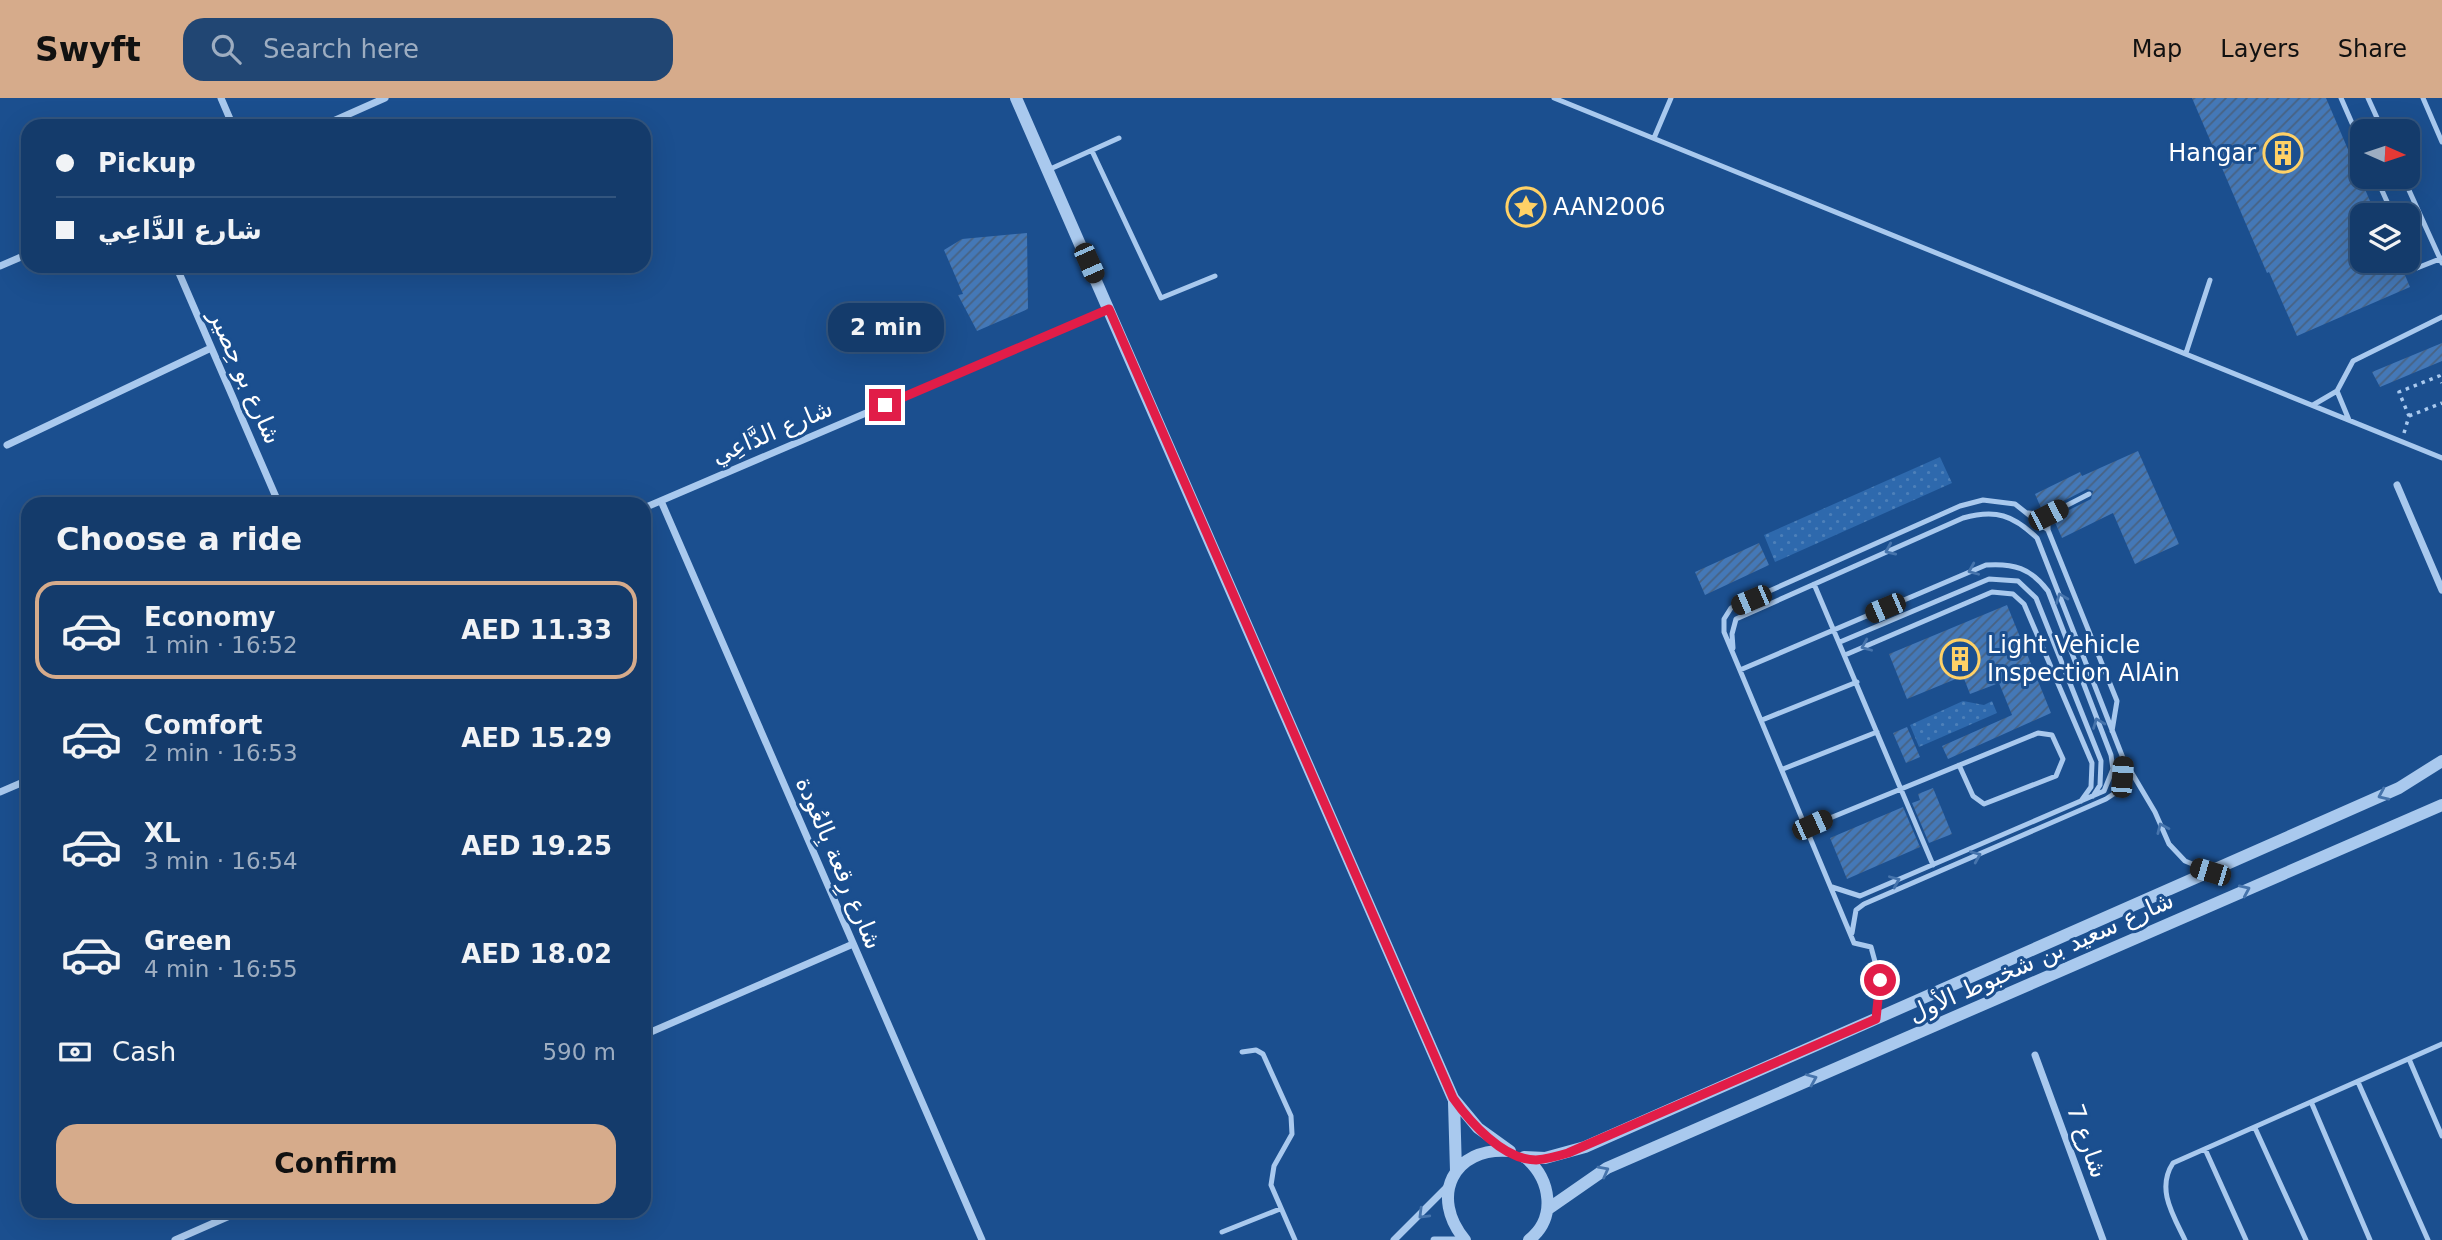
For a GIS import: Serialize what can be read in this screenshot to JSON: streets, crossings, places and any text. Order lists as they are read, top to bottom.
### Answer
{
  "streets": {
    "street": [
      "شارع بو حِصير",
      "شارع الدَّاعِي",
      "شارع رِقعة بِالعُودة",
      "شارع سعيد بن شخبوط الأول",
      "شارع 7"
    ]
  },
  "crossings": [
    ["شارع الدَّاعِي", "شارع رِقعة بِالعُودة"]
  ],
  "places": {
    "building": ["Hangar", "Light Vehicle Inspection AlAin"],
    "place": ["AAN2006"]
  },
  "north": "right",
  "page": {
    "header": "Swyft",
    "search": "Search here",
    "nav": ["Map", "Layers", "Share"],
    "banner": ["Pickup", "شارع الدَّاعِي"],
    "bubble": "2 min",
    "heading": "Choose a ride",
    "list": [
      {
        "name": "Economy",
        "note": "1 min · 16:52",
        "value": "AED 11.33"
      },
      {
        "name": "Comfort",
        "note": "2 min · 16:53",
        "value": "AED 15.29"
      },
      {
        "name": "XL",
        "note": "3 min · 16:54",
        "value": "AED 19.25"
      },
      {
        "name": "Green",
        "note": "4 min · 16:55",
        "value": "AED 18.02"
      }
    ],
    "pay": ["Cash", "590 m"],
    "buttons": "Confirm"
  }
}
